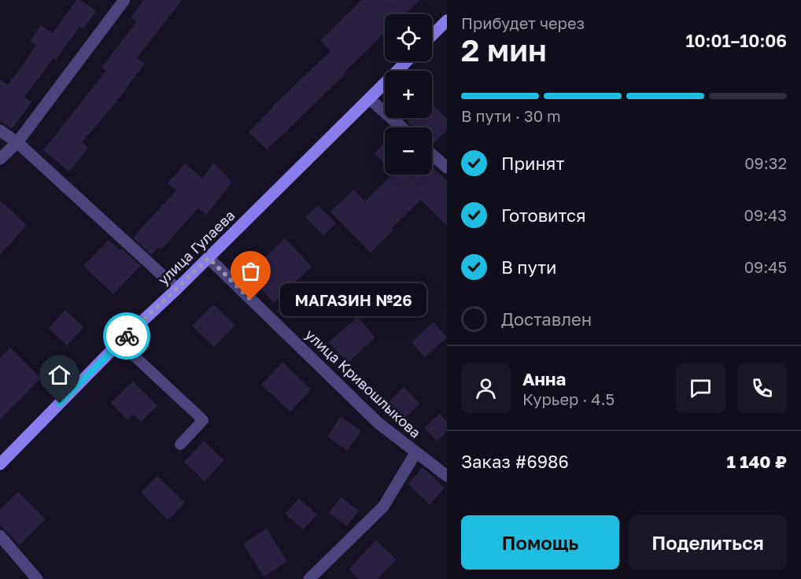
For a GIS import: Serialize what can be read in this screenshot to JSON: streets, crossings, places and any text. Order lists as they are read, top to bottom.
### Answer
{
  "streets": {
    "main road": ["улица Гулаева"],
    "street": ["улица Кривошлыкова"]
  },
  "crossings": [
    ["улица Гулаева", "улица Кривошлыкова"]
  ],
  "places": ["МАГАЗИН №26"],
  "page": {
    "heading": ["2 мин", "Прибудет через", "10:01–10:06"],
    "panel": [
      "Анна",
      "Курьер · 4.5",
      "Заказ #6986",
      "1 140 ₽"
    ],
    "map_buttons": ["+", "−"],
    "bar": "В пути · 30 m",
    "list": [
      ["Принят", "09:32"],
      ["Готовится", "09:43"],
      ["В пути", "09:45"],
      "Доставлен"
    ],
    "bubble": "МАГАЗИН №26",
    "buttons": ["Помощь", "Поделиться"]
  }
}
